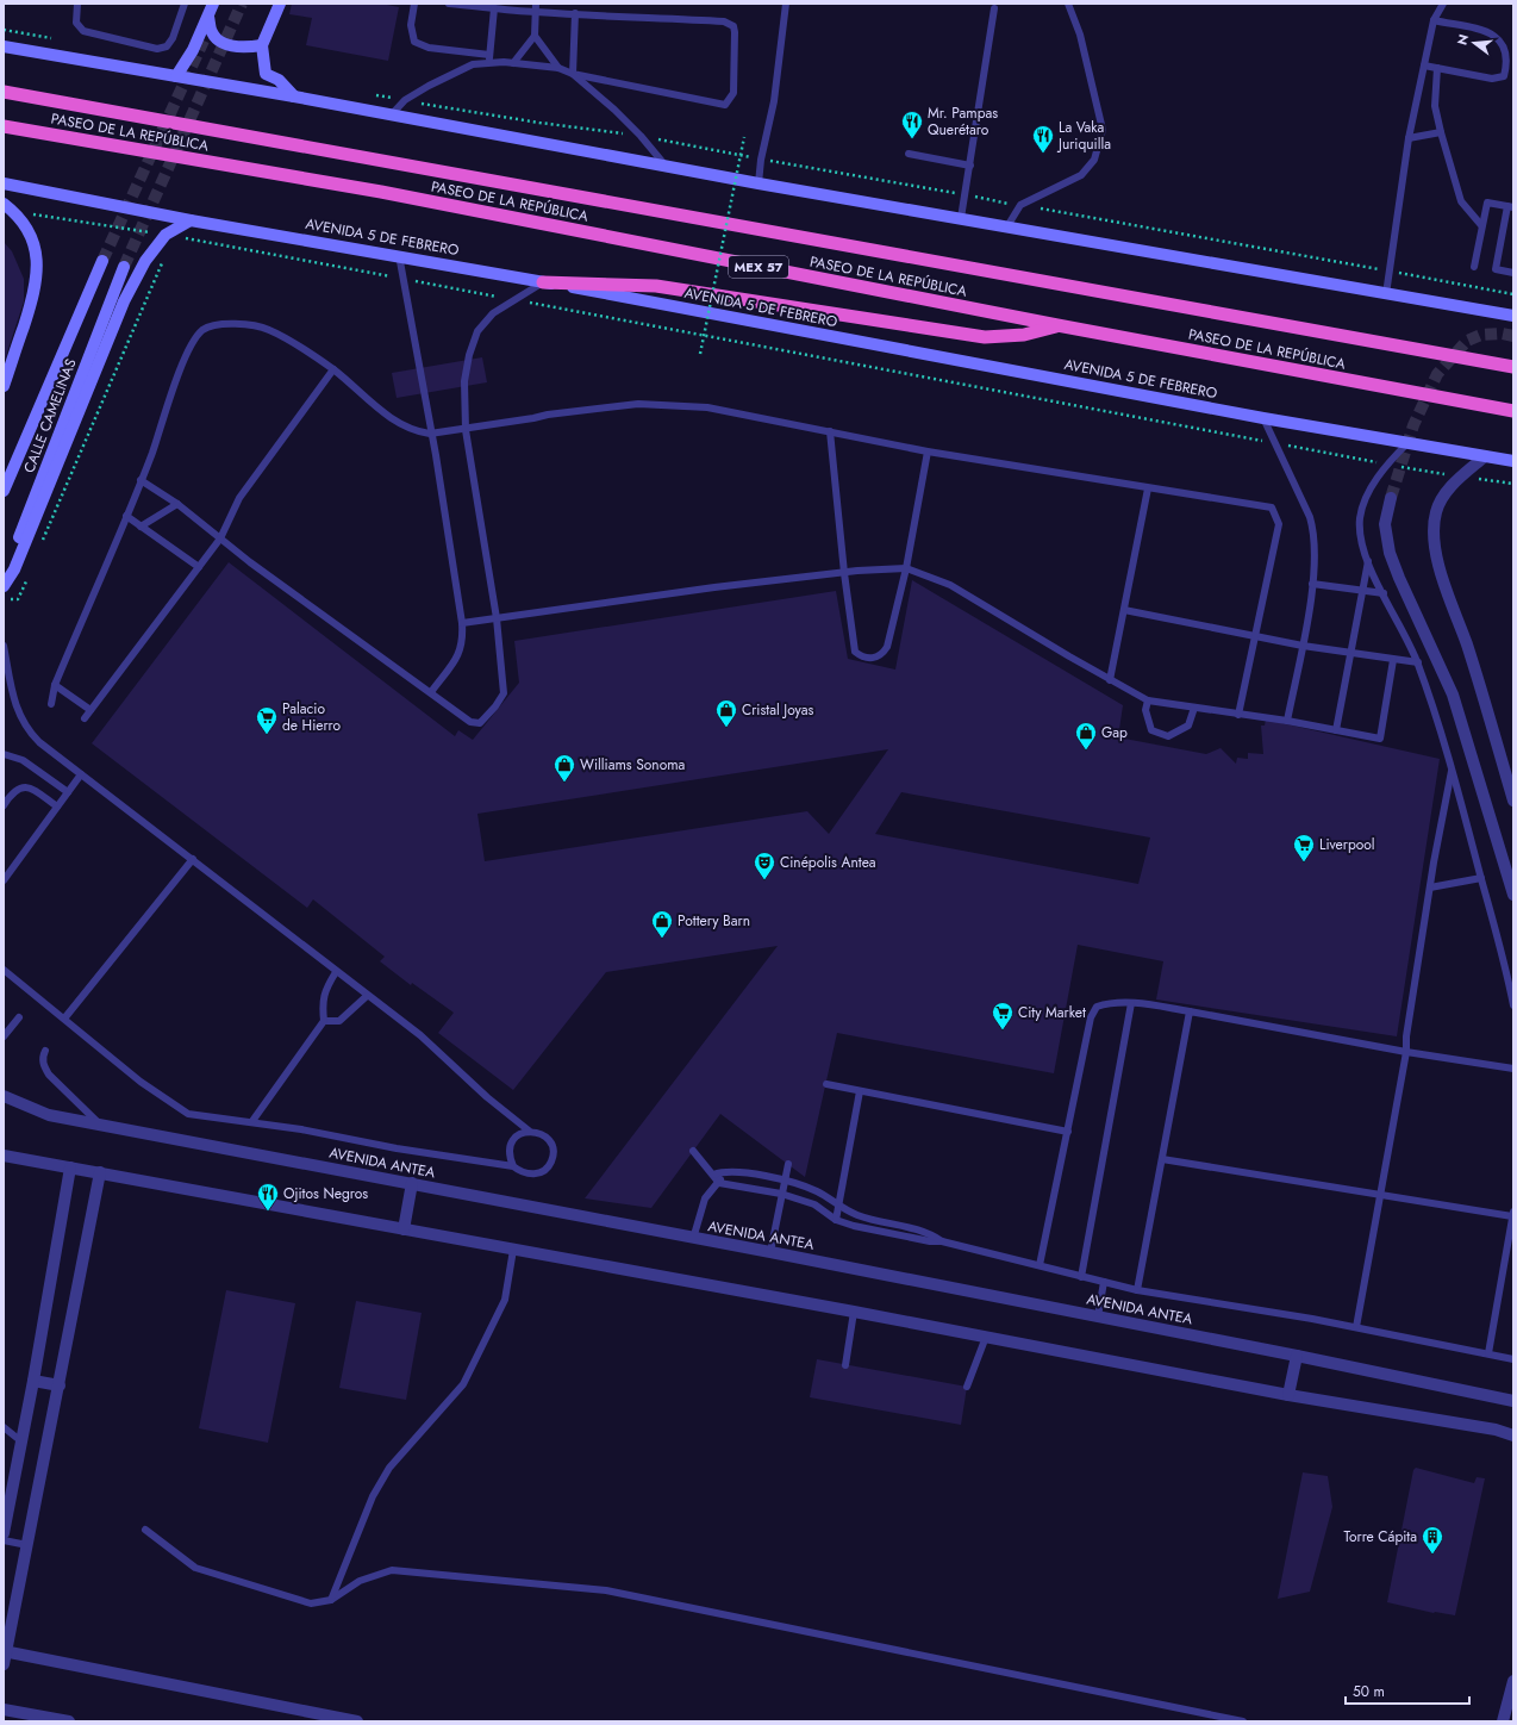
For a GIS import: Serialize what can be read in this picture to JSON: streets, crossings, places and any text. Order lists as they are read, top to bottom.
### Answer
{
  "streets": {
    "highway": ["PASEO DE LA REPÚBLICA", "MEX 57"],
    "main road": ["AVENIDA 5 DE FEBRERO", "CALLE CAMELINAS"],
    "street": ["AVENIDA ANTEA"]
  },
  "places": {
    "restaurant": ["Mr. Pampas Querétaro", "La Vaka Juriquilla", "Ojitos Negros"],
    "shop": [
      "Cristal Joyas",
      "Gap",
      "Williams Sonoma",
      "Pottery Barn"
    ],
    "supermarket": ["Palacio de Hierro", "Liverpool", "City Market"],
    "theatre": ["Cinépolis Antea"],
    "building": ["Torre Cápita"]
  },
  "scale_bar": "50 m",
  "north": "left"
}
